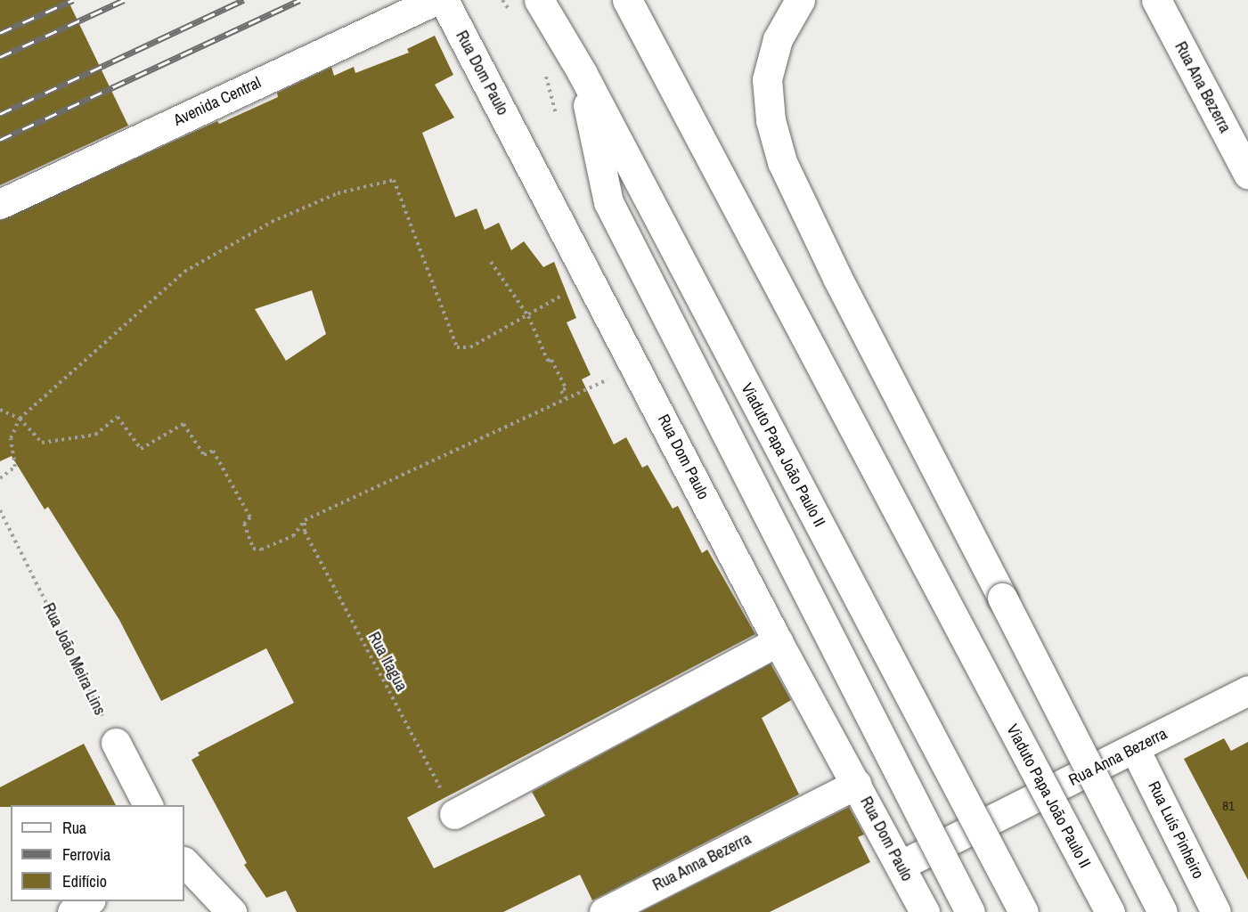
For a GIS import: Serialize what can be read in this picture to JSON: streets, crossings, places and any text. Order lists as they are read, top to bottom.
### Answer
{
  "streets": {
    "main road": [
      "Rua Dom Paulo",
      "Rua Ana Bezerra",
      "Avenida Central",
      "Viaduto Papa João Paulo II",
      "Rua Anna Bezerra",
      "Rua Luís Pinheiro"
    ],
    "path": ["Rua João Meira Lins", "Rua Itagua"]
  },
  "crossings": [
    ["Rua Dom Paulo", "Rua Anna Bezerra"],
    ["Rua Anna Bezerra", "Rua Luís Pinheiro"]
  ],
  "house_numbers": ["81"],
  "legend": ["Rua", "Ferrovia", "Edifício"]
}
